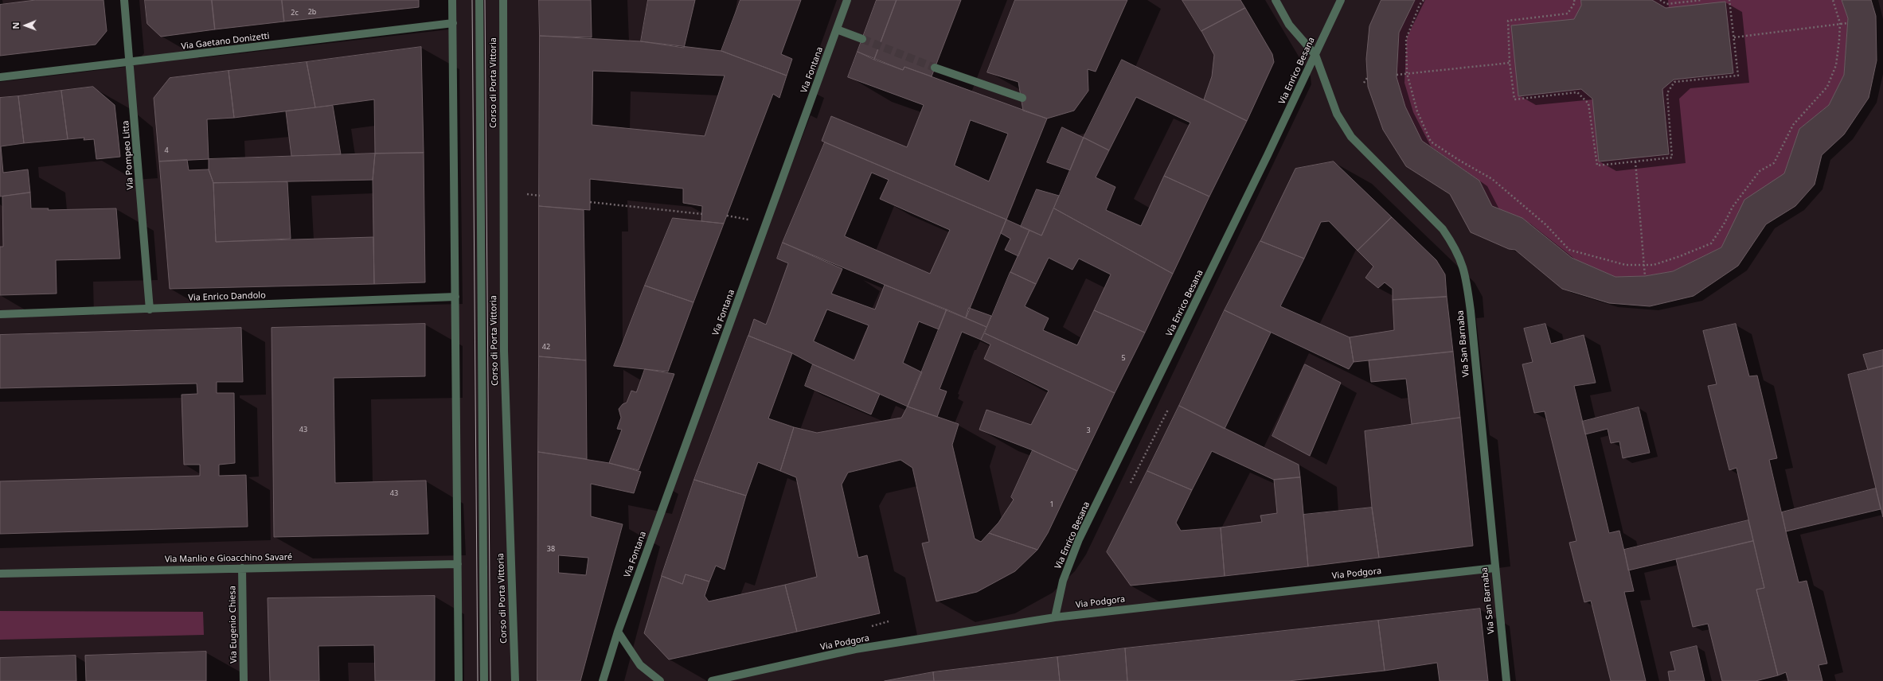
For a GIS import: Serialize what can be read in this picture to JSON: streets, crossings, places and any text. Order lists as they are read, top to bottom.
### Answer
{
  "streets": {
    "street": [
      "Via Gaetano Donizetti",
      "Via Fontana",
      "Via Enrico Besana",
      "Corso di Porta Vittoria",
      "Via Pompeo Litta",
      "Via Enrico Dandolo",
      "Via San Barnaba",
      "Via Manlio e Gioacchino Savaré",
      "Via Podgora",
      "Via Eugenio Chiesa"
    ]
  },
  "crossings": [
    ["Via Gaetano Donizetti", "Via Pompeo Litta"],
    ["Via Enrico Besana", "Via San Barnaba"],
    ["Via Enrico Besana", "Via Podgora"],
    ["Via Pompeo Litta", "Via Enrico Dandolo"],
    ["Via San Barnaba", "Via Podgora"],
    ["Via Manlio e Gioacchino Savaré", "Via Eugenio Chiesa"]
  ],
  "house_numbers": [
    "2b",
    "2c",
    "4",
    "42",
    "5",
    "43",
    "3",
    "43",
    "1",
    "38"
  ],
  "north": "left"
}
